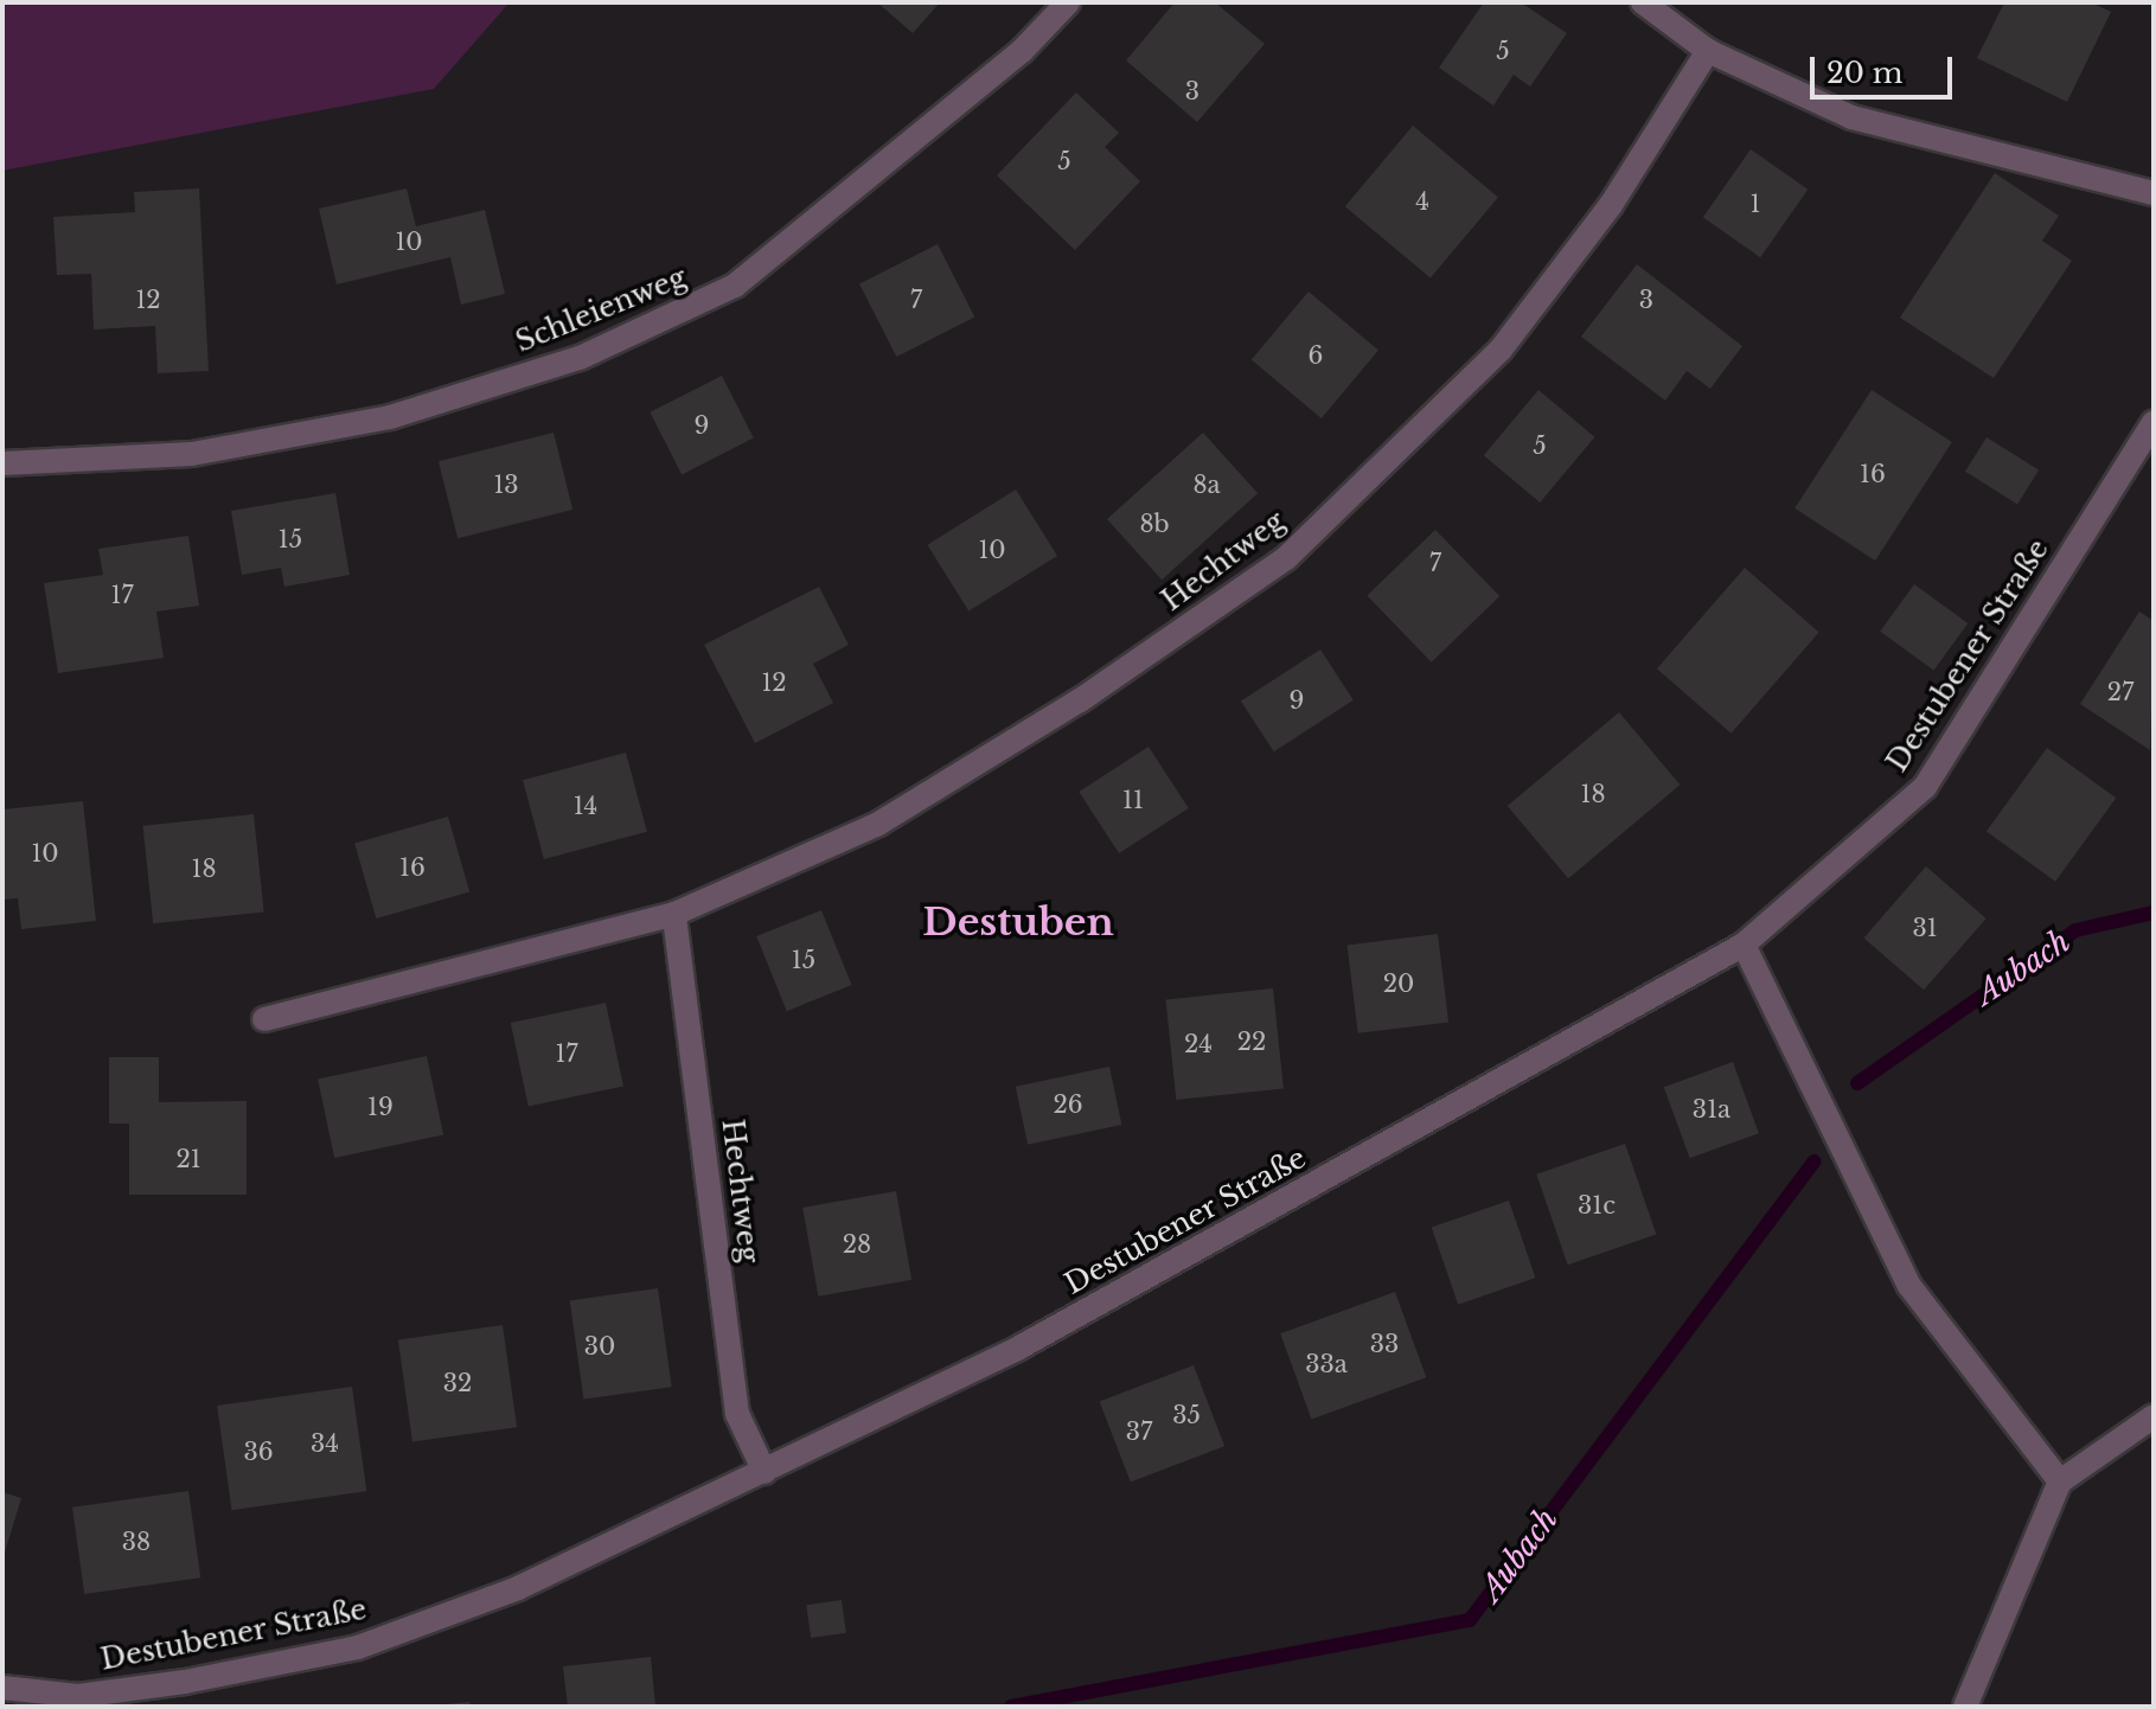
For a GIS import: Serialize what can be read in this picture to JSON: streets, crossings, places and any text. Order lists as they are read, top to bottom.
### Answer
{
  "streets": {
    "street": ["Schleienweg", "Hechtweg", "Destubener Straße"]
  },
  "crossings": [
    ["Hechtweg", "Destubener Straße"]
  ],
  "districts": ["Destuben"],
  "water": ["Aubach"],
  "house_numbers": [
    "5",
    "3",
    "5",
    "4",
    "1",
    "10",
    "12",
    "7",
    "3",
    "6",
    "9",
    "5",
    "16",
    "13",
    "8a",
    "8b",
    "15",
    "10",
    "7",
    "17",
    "12",
    "27",
    "9",
    "18",
    "11",
    "14",
    "10",
    "16",
    "18",
    "31",
    "15",
    "20",
    "22",
    "24",
    "17",
    "26",
    "19",
    "31a",
    "21",
    "31c",
    "28",
    "33",
    "30",
    "33a",
    "32",
    "35",
    "37",
    "34",
    "36",
    "38"
  ],
  "scale_bar": "20 m"
}
